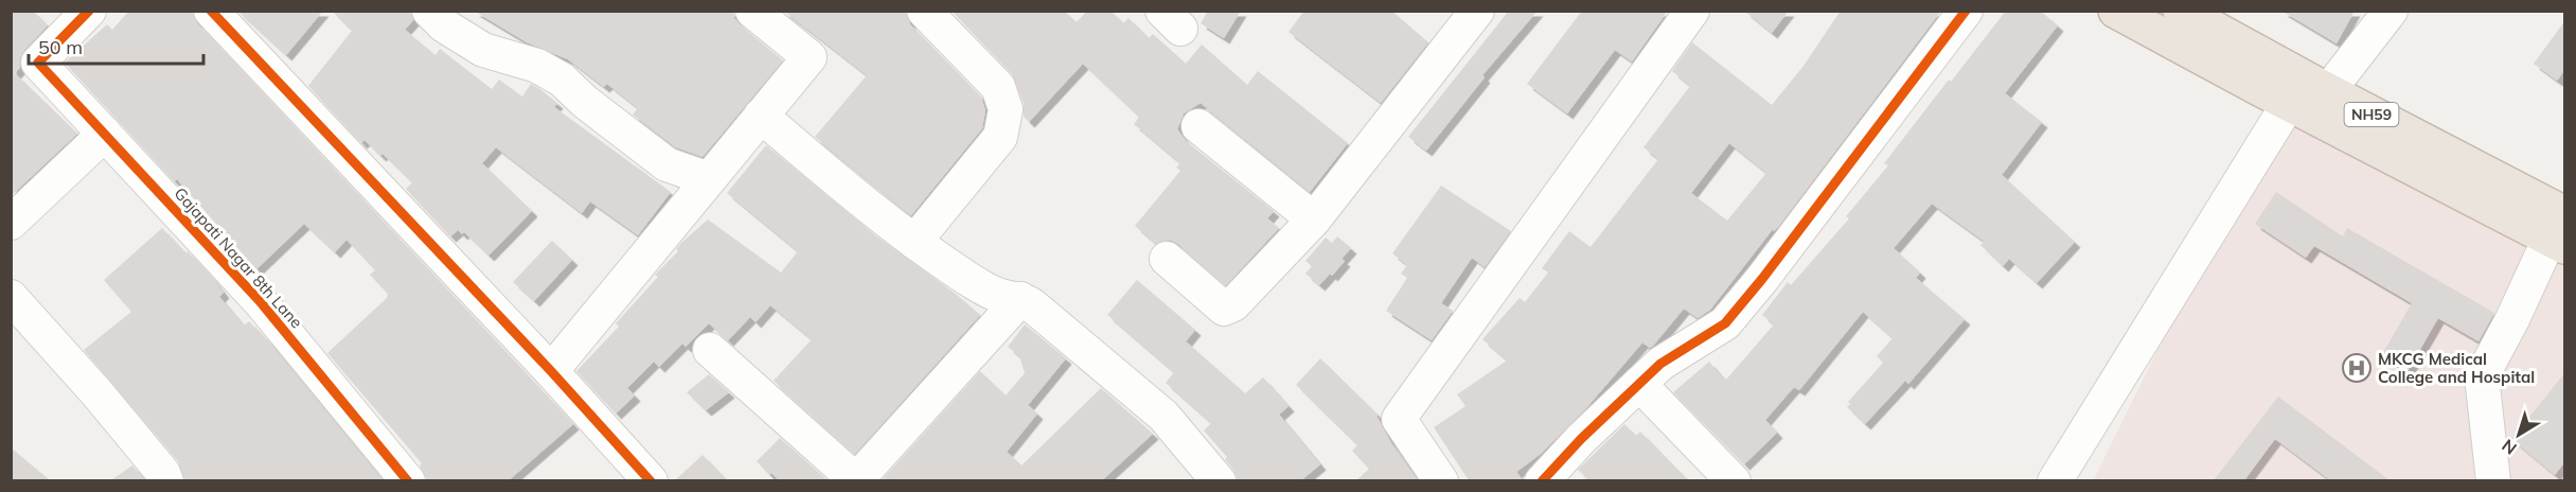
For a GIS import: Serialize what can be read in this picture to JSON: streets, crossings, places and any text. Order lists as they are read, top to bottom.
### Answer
{
  "streets": {
    "highway": ["NH59"],
    "street": ["Gajapati Nagar 8th Lane"]
  },
  "places": {
    "hospital": ["MKCG Medical College and Hospital"]
  },
  "scale_bar": "50 m",
  "north": "bottom left"
}
